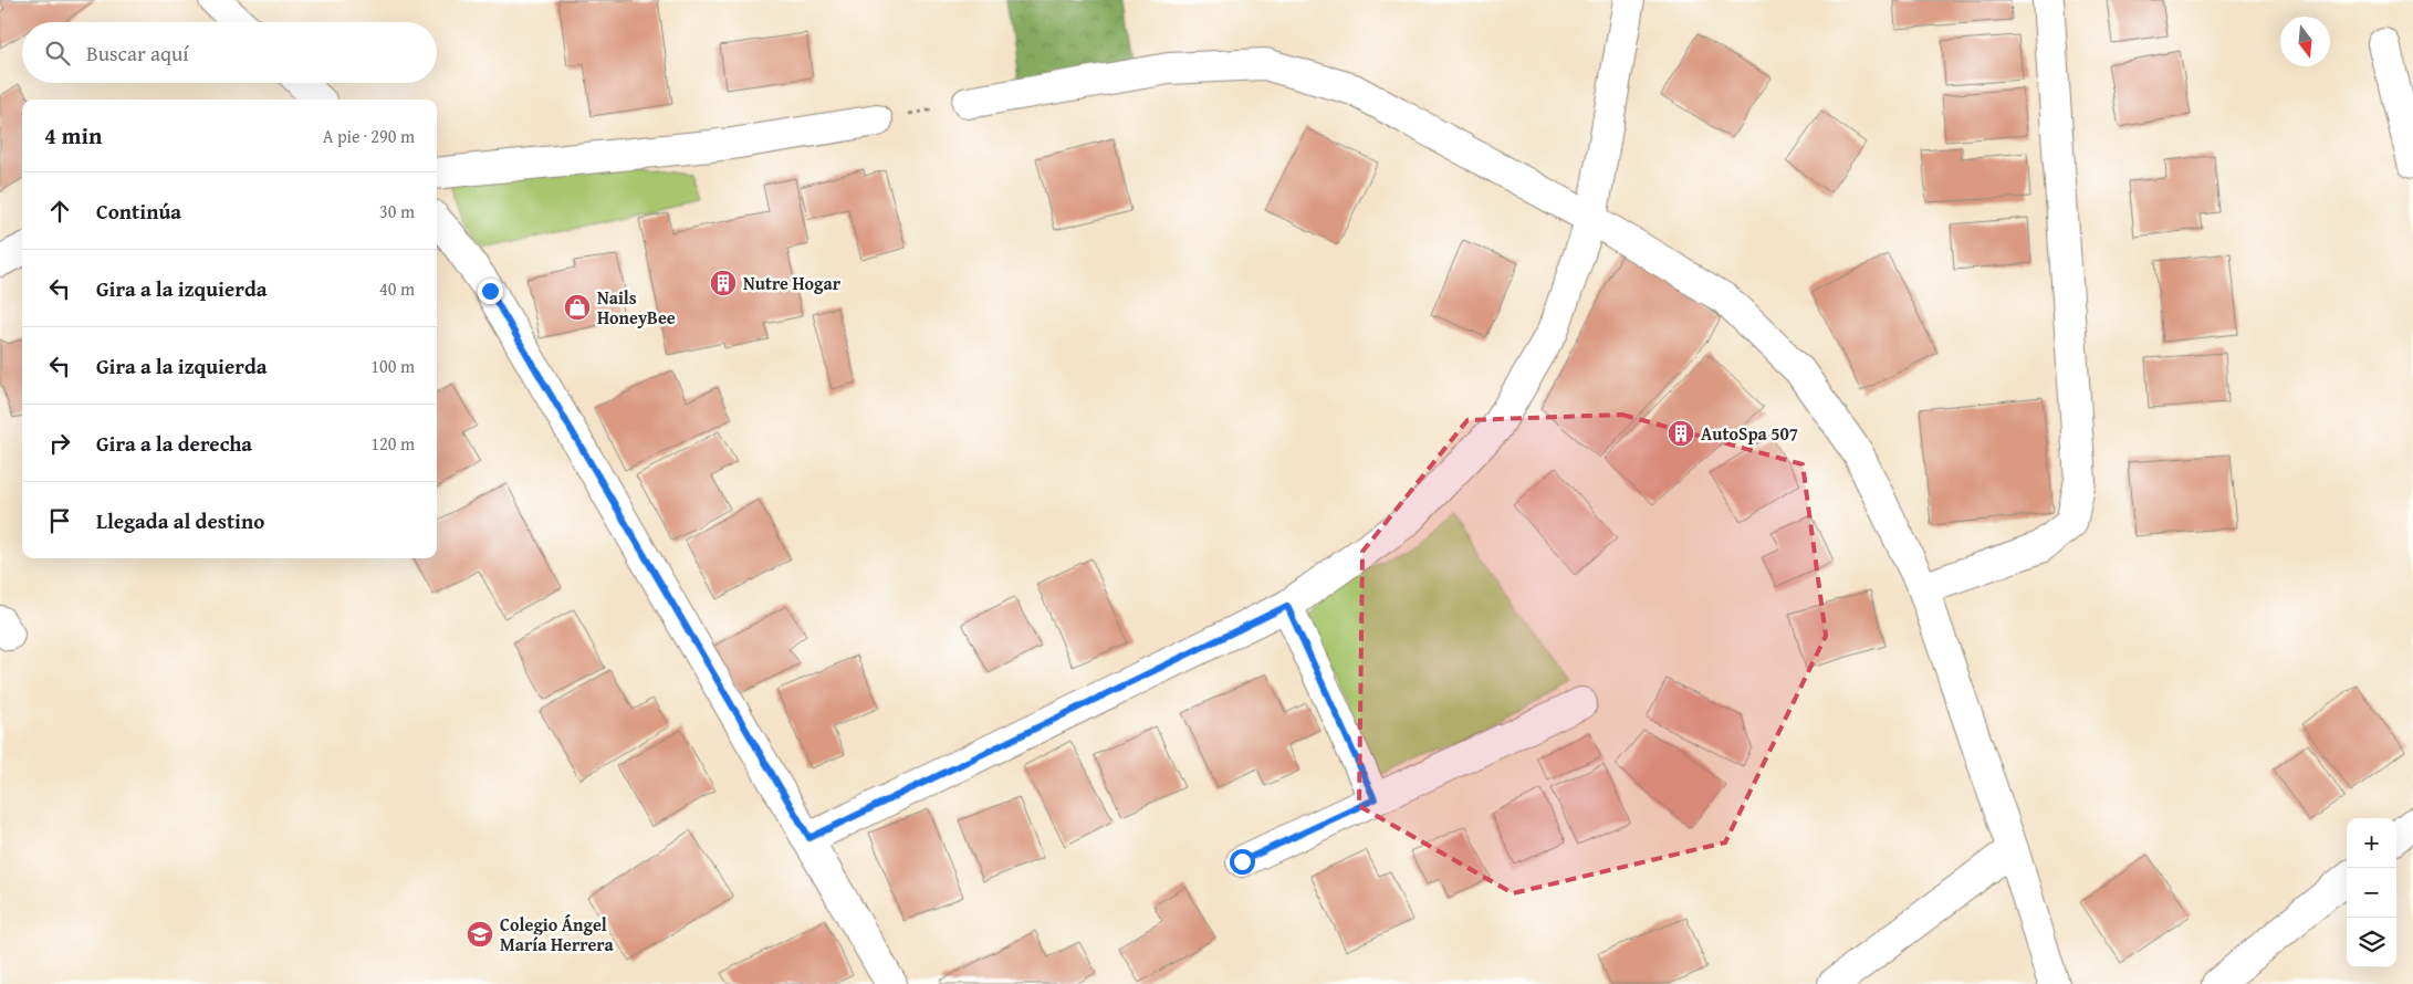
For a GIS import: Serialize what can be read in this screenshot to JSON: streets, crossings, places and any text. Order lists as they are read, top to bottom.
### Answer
{
  "places": {
    "building": ["Nutre Hogar", "AutoSpa 507"],
    "shop": ["Nails HoneyBee"],
    "school or university": ["Colegio Ángel María Herrera"]
  },
  "north": "bottom",
  "page": {
    "search": "Buscar aquí",
    "heading": ["4 min", "A pie · 290 m"],
    "list": [
      ["Continúa", "30 m"],
      ["Gira a la izquierda", "40 m"],
      ["Gira a la izquierda", "100 m"],
      ["Gira a la derecha", "120 m"],
      "Llegada al destino"
    ],
    "map_buttons": ["+", "−"]
  }
}
